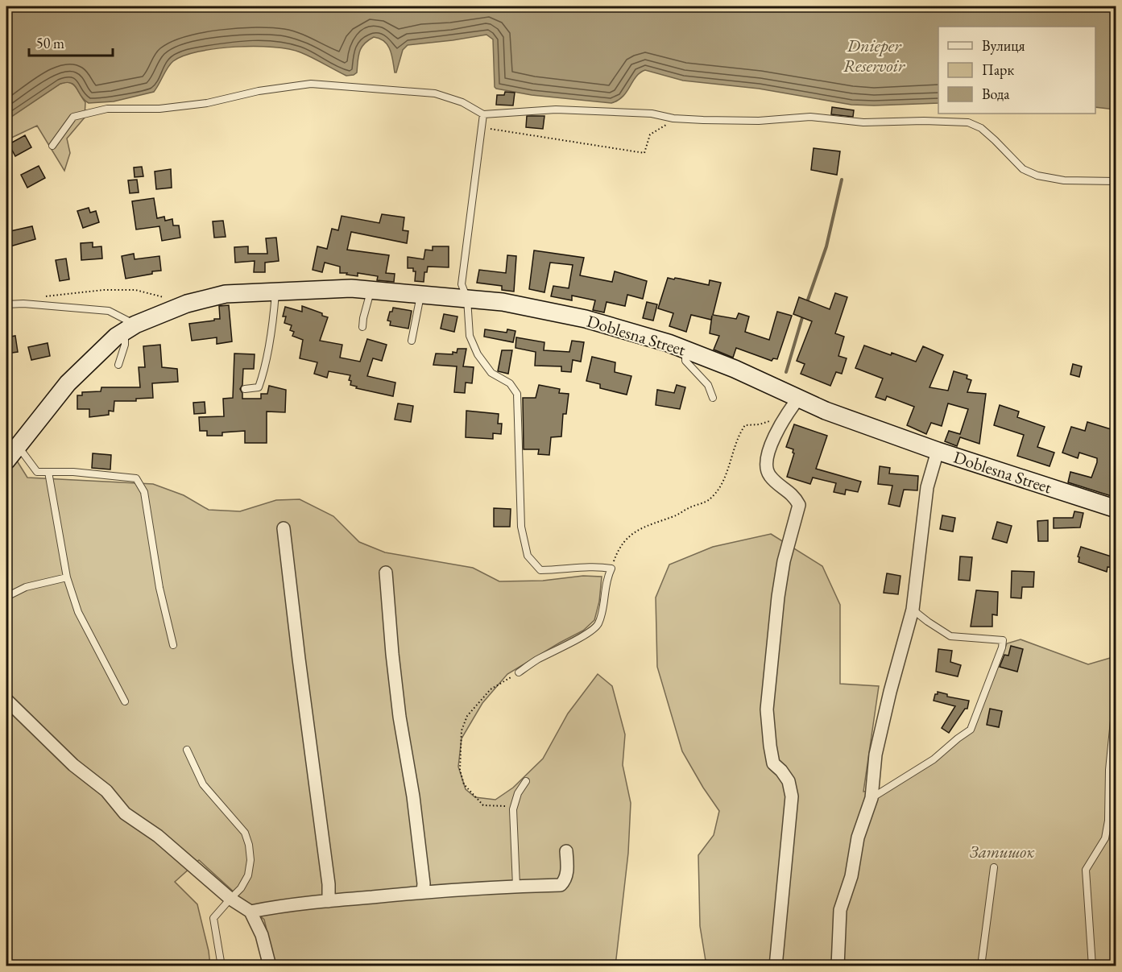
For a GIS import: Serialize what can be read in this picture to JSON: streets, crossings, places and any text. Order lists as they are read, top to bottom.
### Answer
{
  "streets": {
    "street": ["Doblesna Street"]
  },
  "water": ["Dnieper Reservoir"],
  "parks": ["Затишок"],
  "legend": ["Вулиця", "Парк", "Вода"],
  "scale_bar": "50 m"
}
